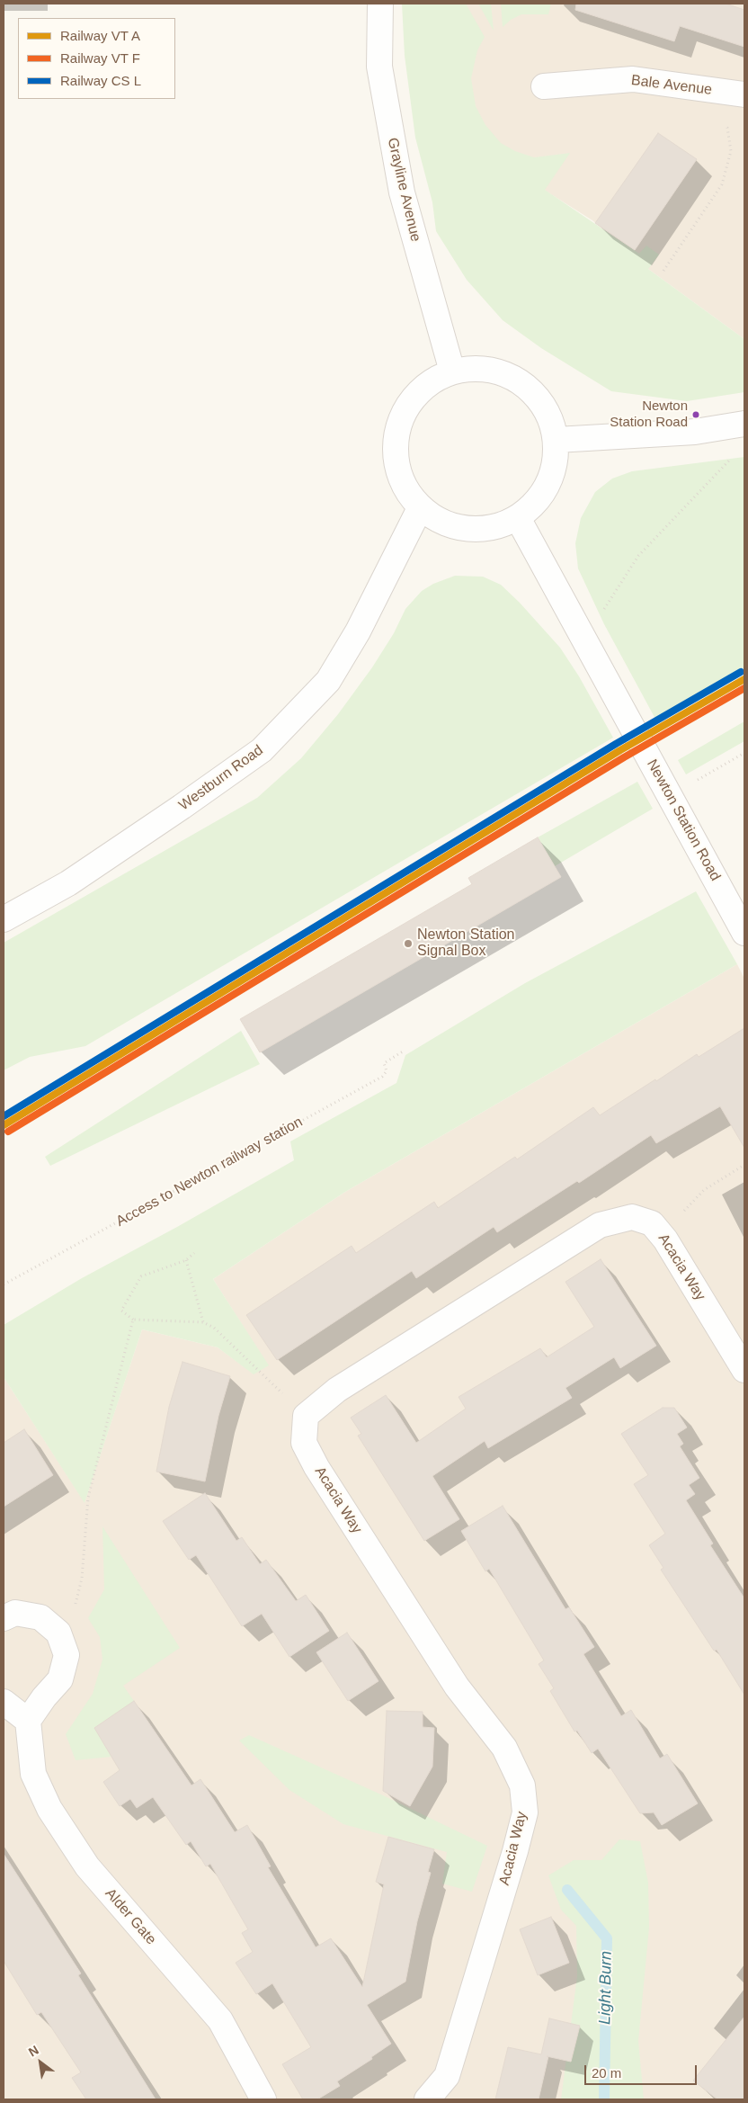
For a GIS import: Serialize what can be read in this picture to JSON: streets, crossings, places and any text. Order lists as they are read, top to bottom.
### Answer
{
  "streets": {
    "street": [
      "Bale Avenue",
      "Grayline Avenue",
      "Westburn Road",
      "Newton Station Road",
      "Acacia Way",
      "Alder Gate"
    ],
    "path": ["Access to Newton railway station"]
  },
  "water": ["Light Burn"],
  "places": ["Newton Station Road", "Newton Station Signal Box"],
  "legend": ["Railway VT A", "Railway VT F", "Railway CS L"],
  "scale_bar": "20 m",
  "north": "top left"
}
